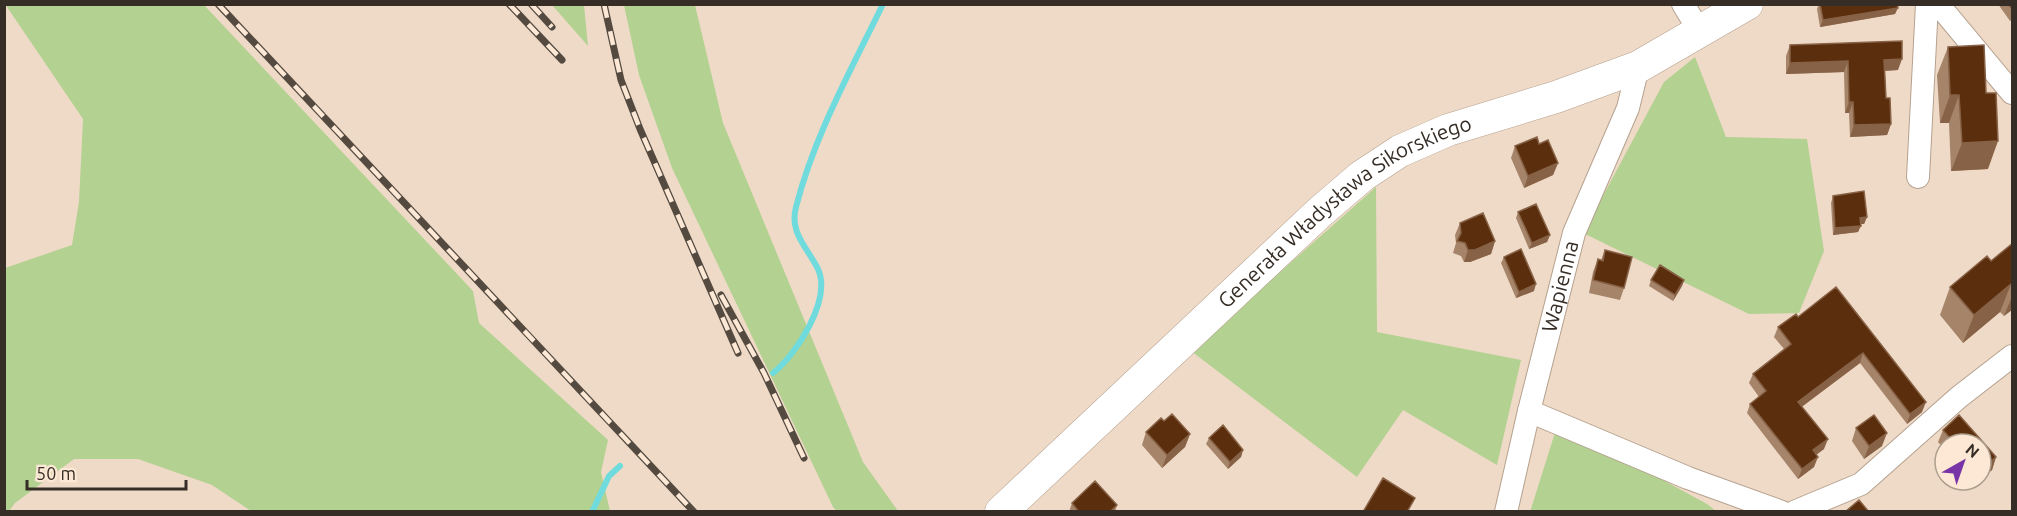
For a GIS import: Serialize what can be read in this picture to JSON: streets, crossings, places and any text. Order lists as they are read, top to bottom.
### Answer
{
  "streets": {
    "street": ["Generała Władysława Sikorskiego", "Wapienna"]
  },
  "crossings": [
    ["Generała Władysława Sikorskiego", "Wapienna"]
  ],
  "scale_bar": "50 m",
  "north": "top right"
}
